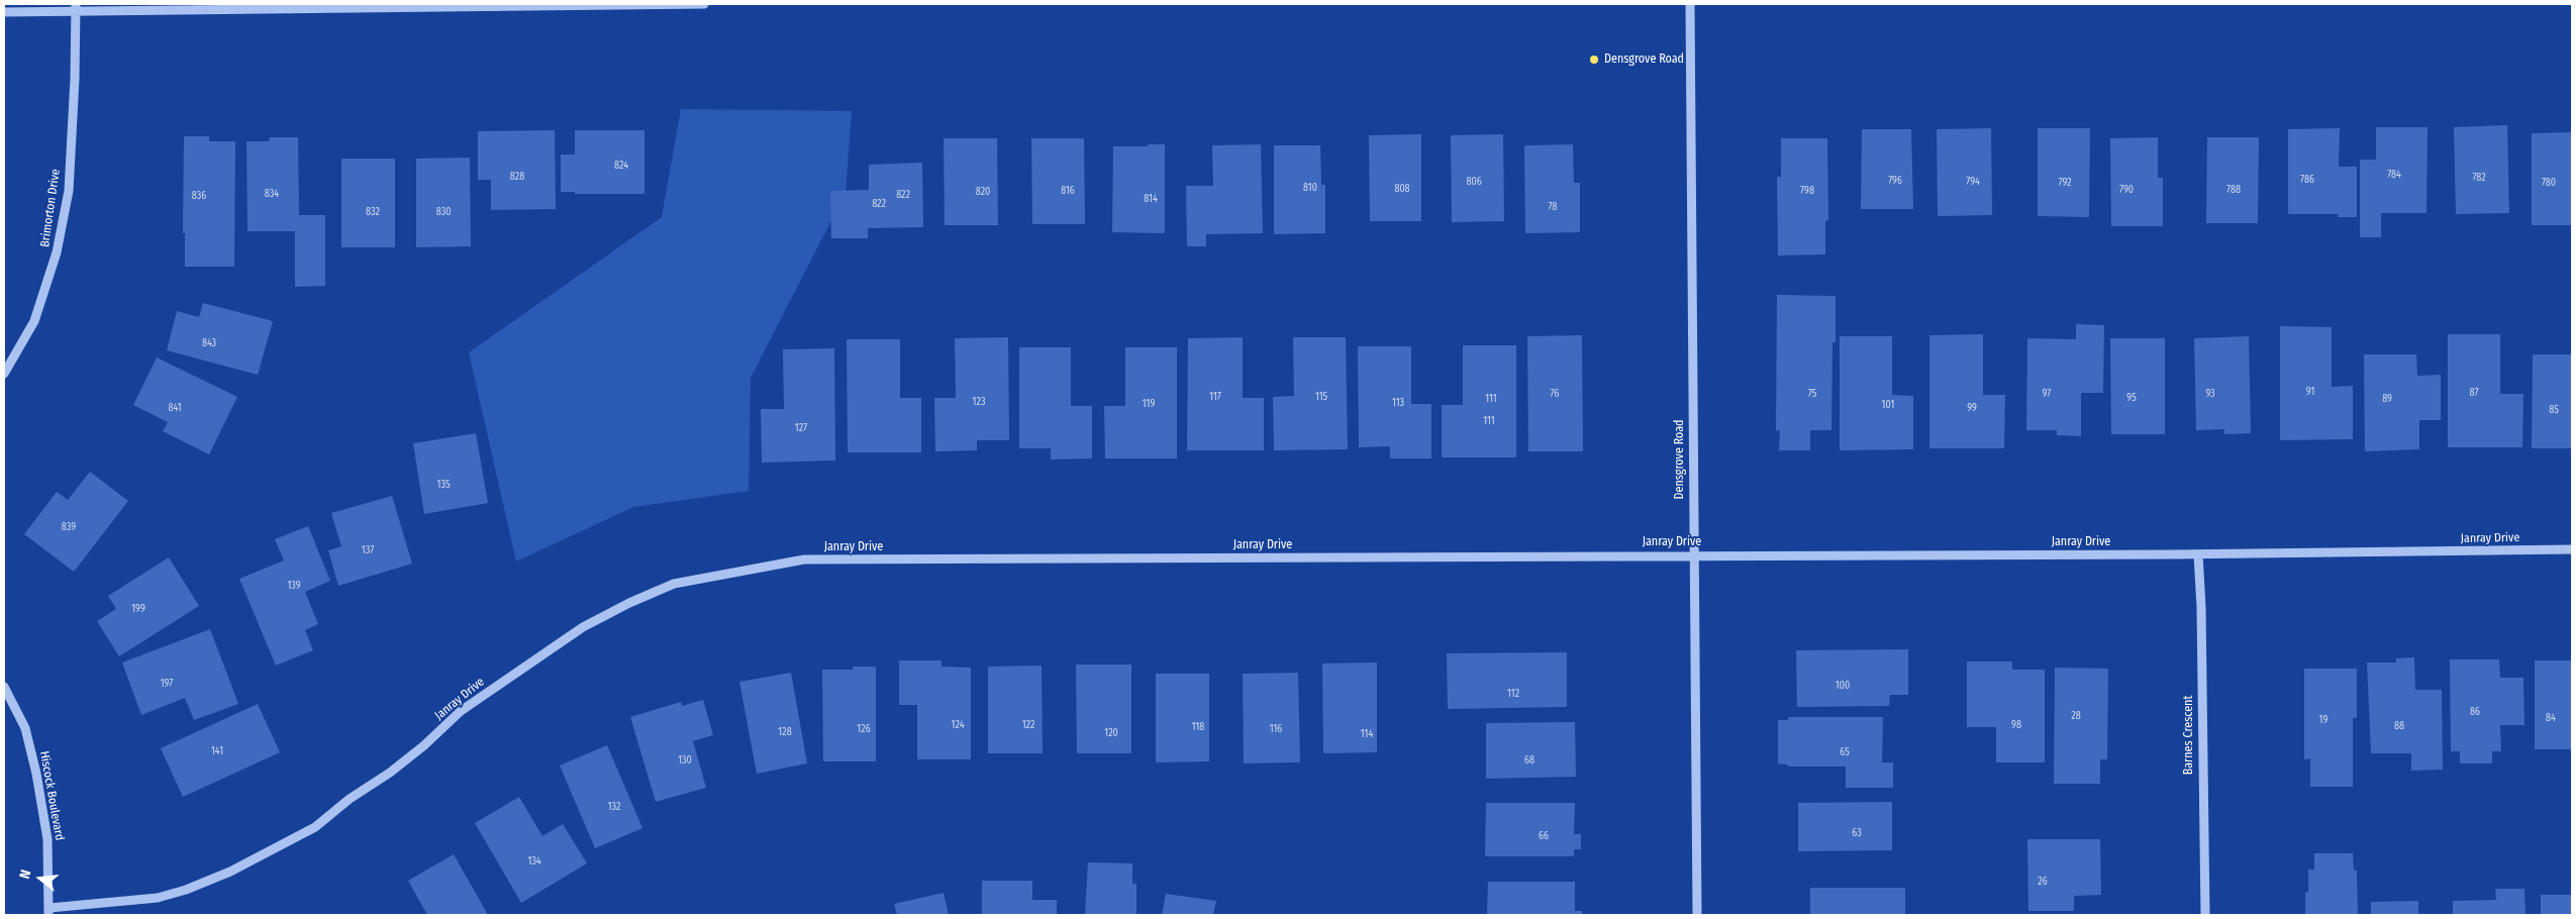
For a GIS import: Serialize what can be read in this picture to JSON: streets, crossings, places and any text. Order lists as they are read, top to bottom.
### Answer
{
  "streets": {
    "street": [
      "Brimorton Drive",
      "Densgrove Road",
      "Janray Drive",
      "Barnes Crescent",
      "Hiscock Boulevard"
    ]
  },
  "crossings": [
    ["Densgrove Road", "Janray Drive"],
    ["Janray Drive", "Barnes Crescent"],
    ["Janray Drive", "Hiscock Boulevard"]
  ],
  "places": ["Densgrove Road"],
  "house_numbers": [
    "824",
    "784",
    "828",
    "782",
    "786",
    "796",
    "806",
    "794",
    "792",
    "780",
    "810",
    "808",
    "790",
    "788",
    "816",
    "798",
    "820",
    "834",
    "822",
    "836",
    "814",
    "822",
    "78",
    "832",
    "830",
    "843",
    "91",
    "87",
    "76",
    "75",
    "97",
    "93",
    "117",
    "115",
    "95",
    "111",
    "89",
    "123",
    "113",
    "119",
    "101",
    "841",
    "99",
    "85",
    "111",
    "127",
    "135",
    "839",
    "137",
    "139",
    "199",
    "197",
    "100",
    "112",
    "86",
    "28",
    "84",
    "19",
    "124",
    "122",
    "98",
    "88",
    "118",
    "126",
    "116",
    "128",
    "120",
    "114",
    "141",
    "65",
    "130",
    "68",
    "132",
    "63",
    "66",
    "134",
    "26"
  ],
  "north": "left"
}
